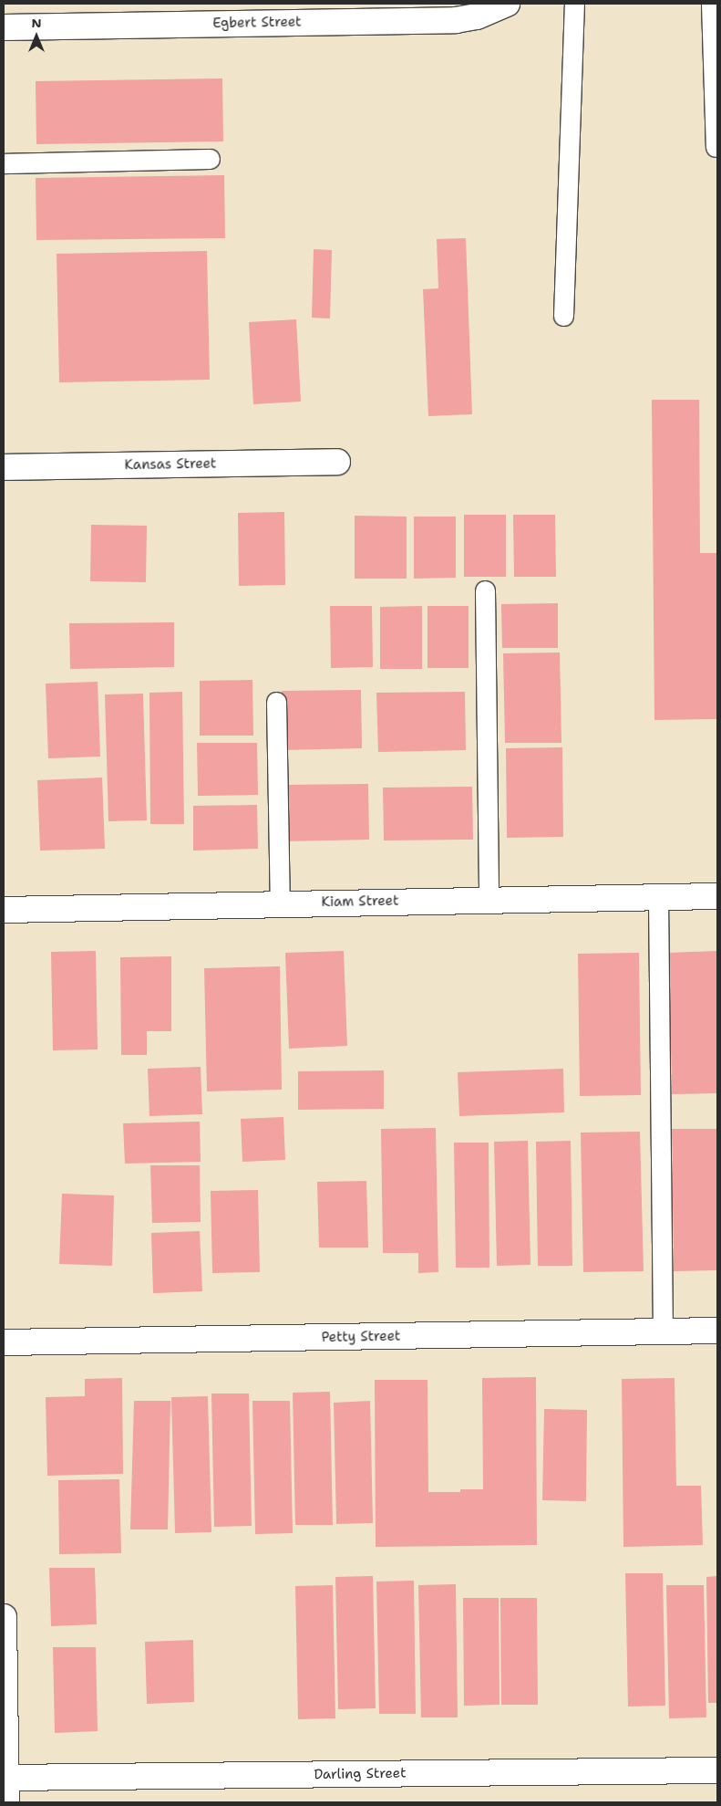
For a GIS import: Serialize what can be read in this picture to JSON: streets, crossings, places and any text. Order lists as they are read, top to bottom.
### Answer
{
  "streets": {
    "street": [
      "Egbert Street",
      "Kansas Street",
      "Kiam Street",
      "Petty Street",
      "Darling Street"
    ]
  },
  "north": "top"
}
